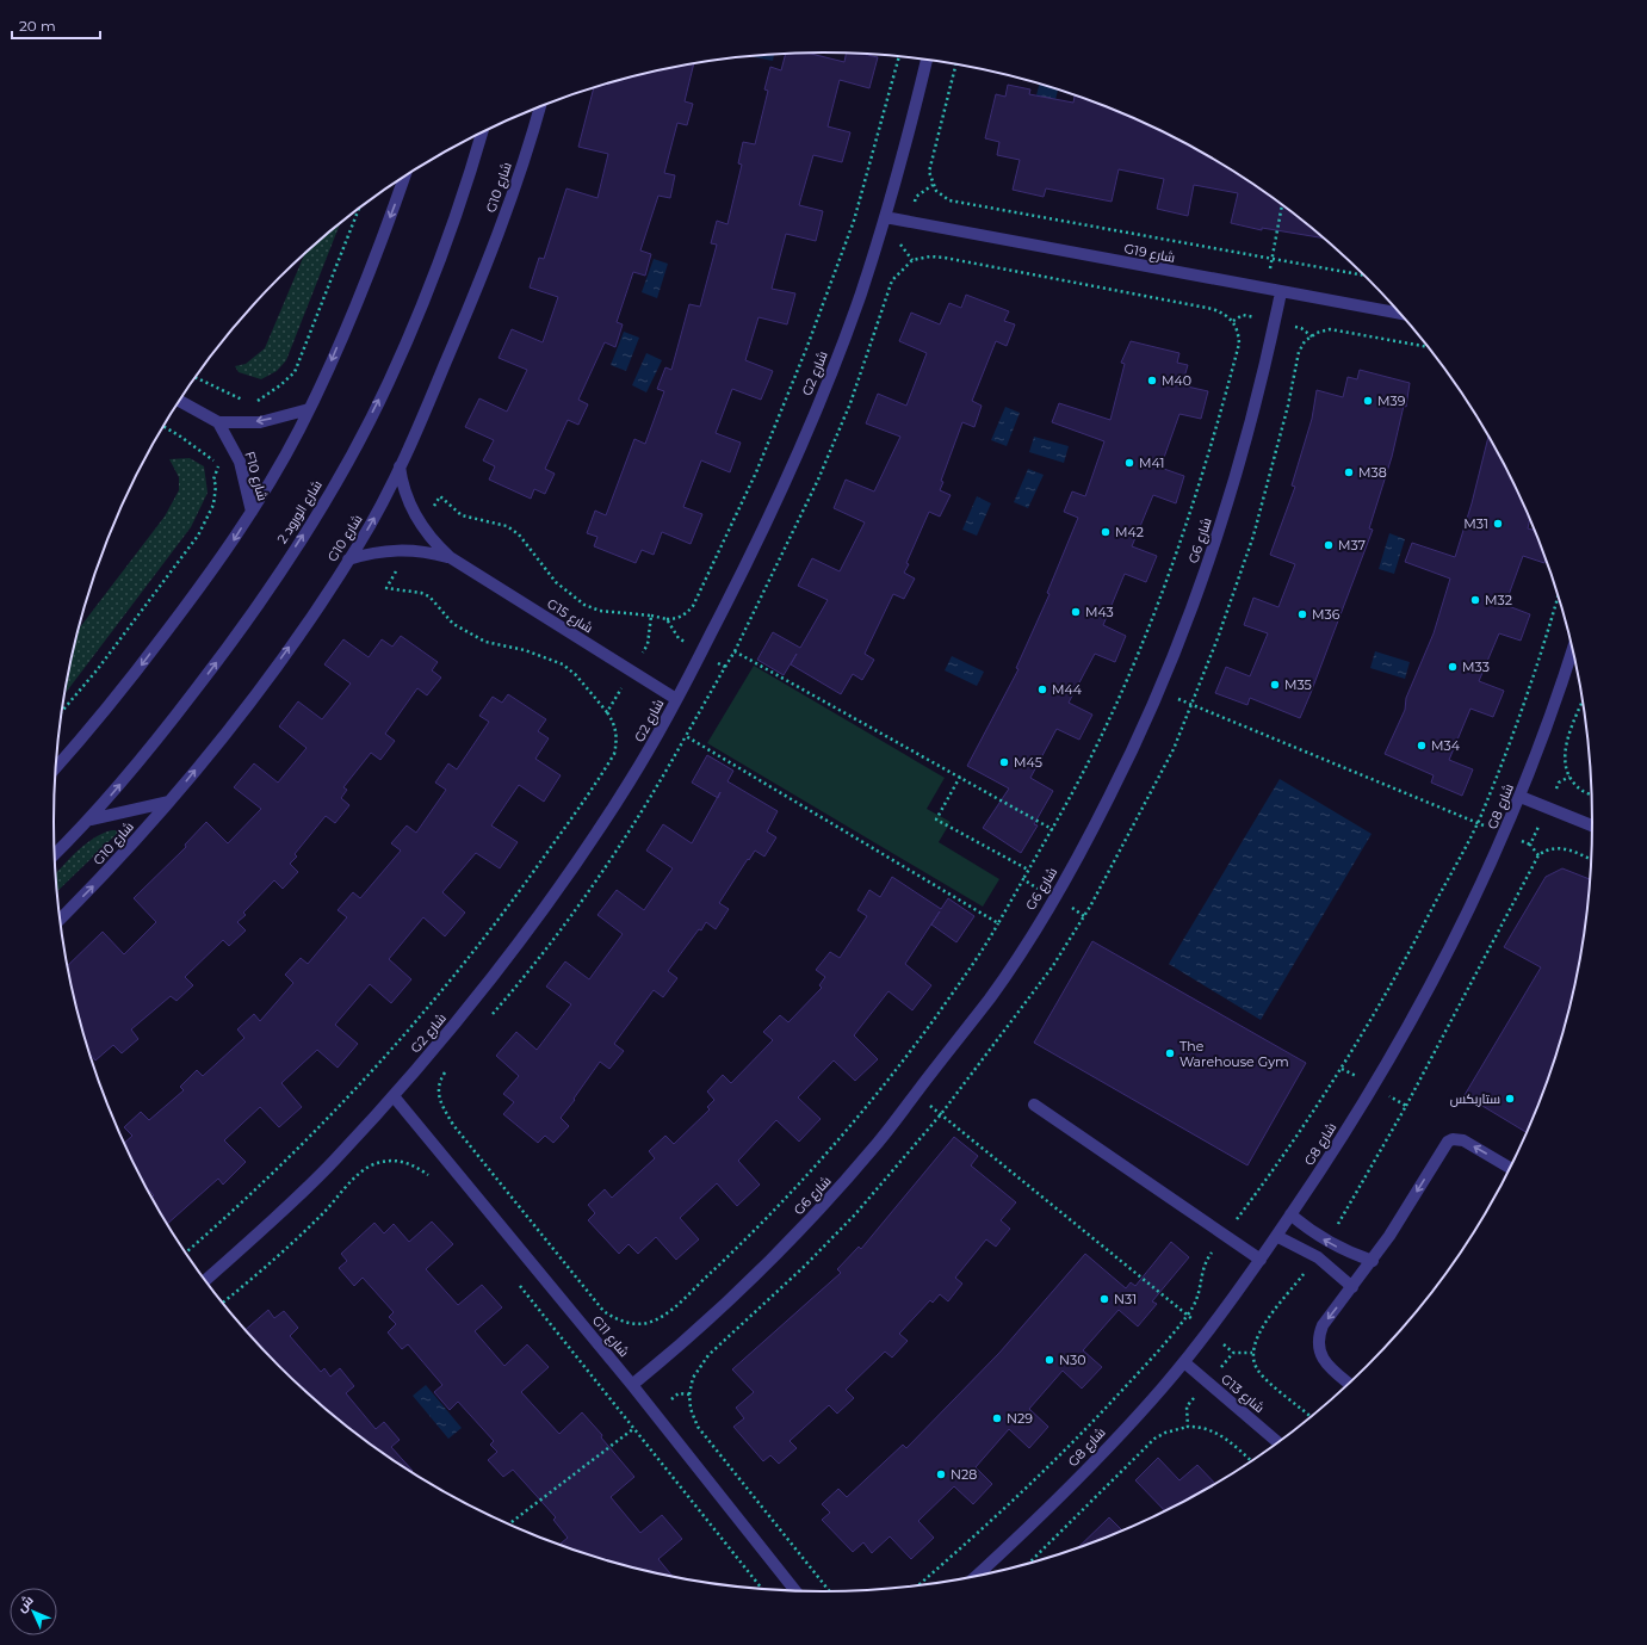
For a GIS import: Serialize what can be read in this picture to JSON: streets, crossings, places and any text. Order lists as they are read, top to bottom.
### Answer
{
  "streets": {
    "street": [
      "G10 شارع",
      "G19 شارع",
      "G2 شارع",
      "F10 شارع",
      "شارع الورود 2",
      "G6 شارع",
      "G15 شارع",
      "G8 شارع",
      "G11 شارع",
      "G13 شارع"
    ]
  },
  "crossings": [
    ["G10 شارع", "G15 شارع"],
    ["G19 شارع", "G2 شارع"],
    ["G19 شارع", "G6 شارع"],
    ["G2 شارع", "G15 شارع"],
    ["G2 شارع", "G11 شارع"],
    ["G6 شارع", "G11 شارع"],
    ["G8 شارع", "G13 شارع"]
  ],
  "one_way": ["G10 شارع"],
  "places": [
    "M40",
    "M39",
    "M41",
    "M38",
    "M31",
    "M42",
    "M37",
    "M32",
    "M43",
    "M36",
    "M33",
    "M35",
    "M44",
    "M34",
    "M45",
    "The Warehouse Gym",
    "ستاربكس",
    "N31",
    "N30",
    "N29",
    "N28"
  ],
  "scale_bar": "20 m",
  "north": "top left"
}
